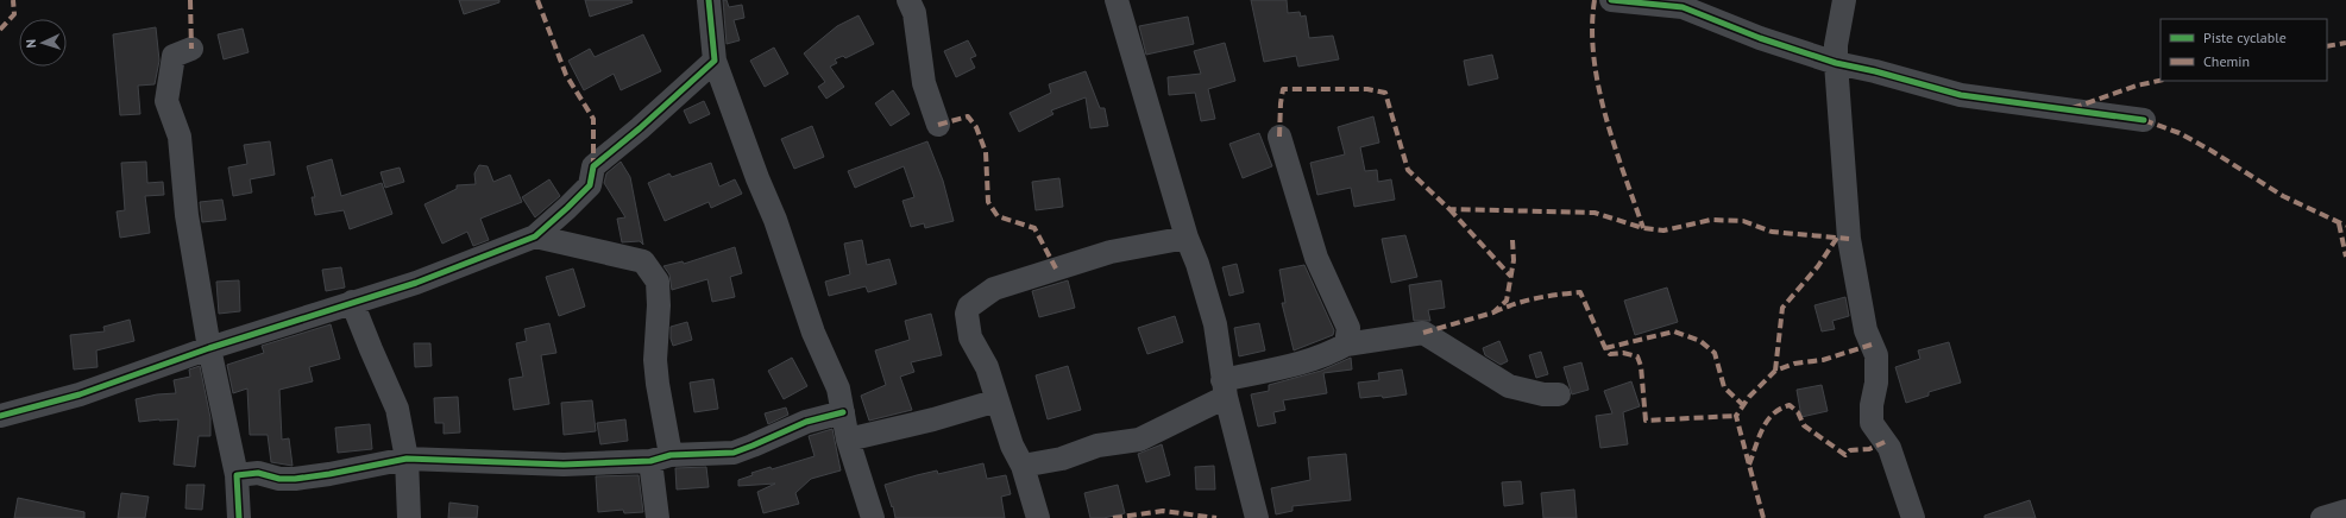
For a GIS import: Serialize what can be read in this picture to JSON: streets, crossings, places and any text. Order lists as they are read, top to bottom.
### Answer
{
  "legend": ["Piste cyclable", "Chemin"],
  "north": "left"
}
